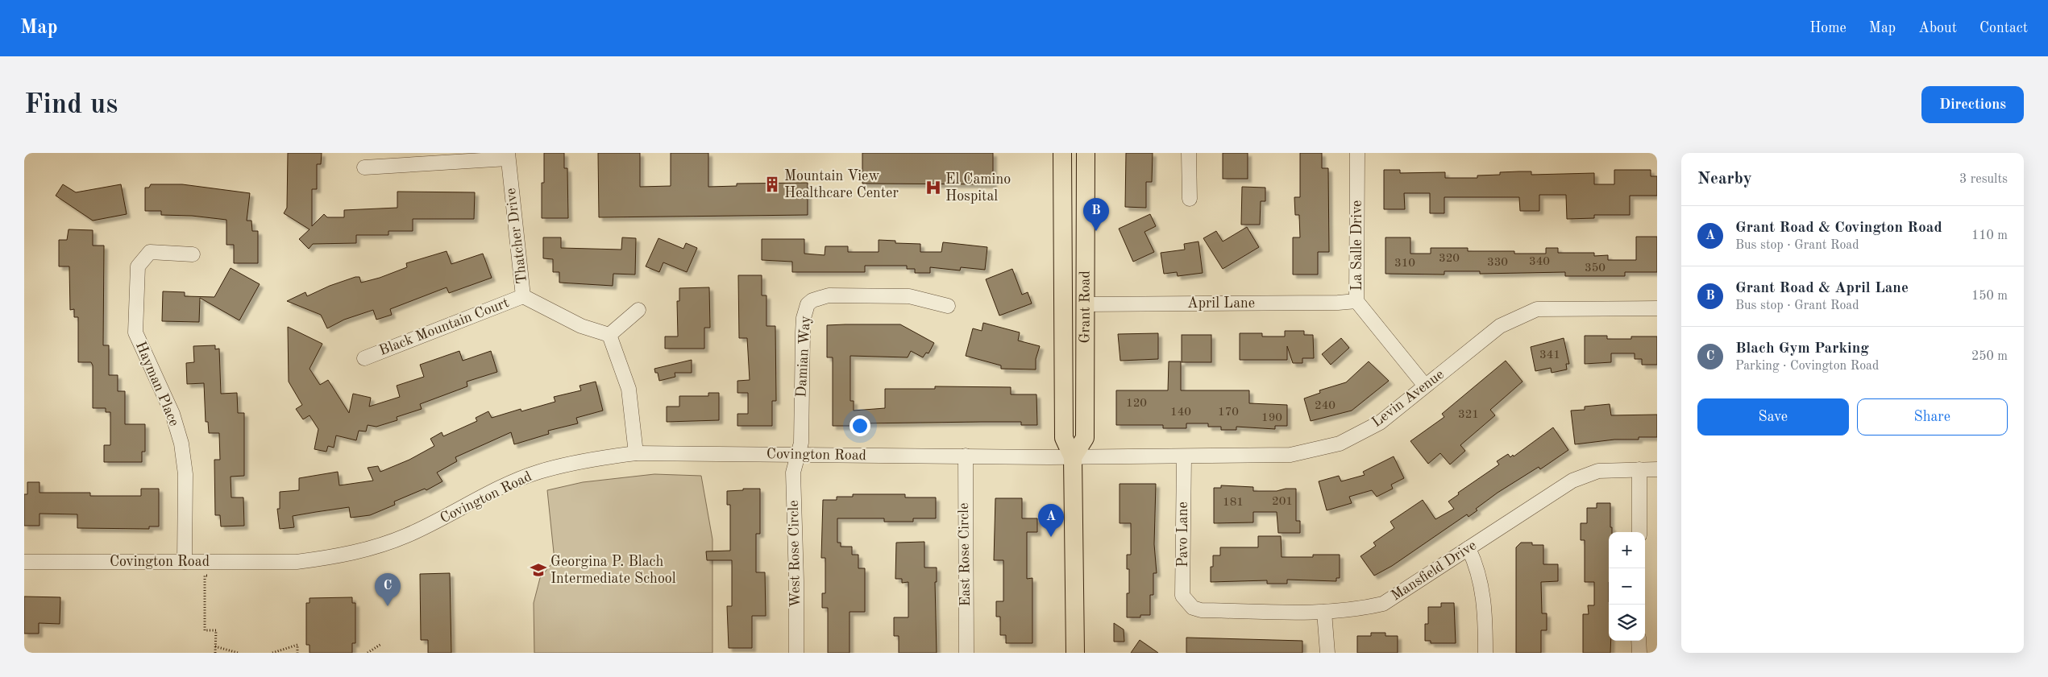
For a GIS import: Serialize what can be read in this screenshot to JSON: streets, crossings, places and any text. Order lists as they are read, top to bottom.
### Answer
{
  "streets": {
    "main road": ["Grant Road"],
    "street": [
      "Thatcher Drive",
      "La Salle Drive",
      "April Lane",
      "Black Mountain Court",
      "Damian Way",
      "Hayman Place",
      "Levin Avenue",
      "Covington Road",
      "Pavo Lane",
      "West Rose Circle",
      "East Rose Circle",
      "Mansfield Drive"
    ]
  },
  "crossings": [
    ["Thatcher Drive", "Black Mountain Court"],
    ["La Salle Drive", "April Lane"],
    ["La Salle Drive", "Levin Avenue"],
    ["April Lane", "Grant Road"],
    ["Grant Road", "Levin Avenue"],
    ["Grant Road", "Covington Road"],
    ["Damian Way", "Covington Road"],
    ["Damian Way", "West Rose Circle"],
    ["Hayman Place", "Covington Road"],
    ["Levin Avenue", "Covington Road"],
    ["Levin Avenue", "Pavo Lane"],
    ["Covington Road", "West Rose Circle"],
    ["Covington Road", "East Rose Circle"],
    ["Pavo Lane", "Mansfield Drive"]
  ],
  "places": {
    "building": ["Mountain View Healthcare Center"],
    "hospital": ["El Camino Hospital"],
    "school or university": ["Georgina P. Blach Intermediate School"]
  },
  "house_numbers": [
    "320",
    "340",
    "330",
    "310",
    "350",
    "341",
    "120",
    "240",
    "140",
    "170",
    "321",
    "190",
    "201",
    "181"
  ],
  "page": {
    "header": "Map",
    "nav": [
      "Home",
      "Map",
      "About",
      "Contact"
    ],
    "buttons": [
      "Directions",
      ["Save", "Share"]
    ],
    "title": "Find us",
    "heading": ["Nearby", "3 results"],
    "pins": ["B", "A", "C"],
    "list": [
      {
        "mark": "A",
        "name": "Grant Road & Covington Road",
        "note": "Bus stop · Grant Road",
        "value": "110 m"
      },
      {
        "mark": "B",
        "name": "Grant Road & April Lane",
        "note": "Bus stop · Grant Road",
        "value": "150 m"
      },
      {
        "mark": "C",
        "name": "Blach Gym Parking",
        "note": "Parking · Covington Road",
        "value": "250 m"
      }
    ],
    "map_buttons": ["+", "−"]
  }
}
